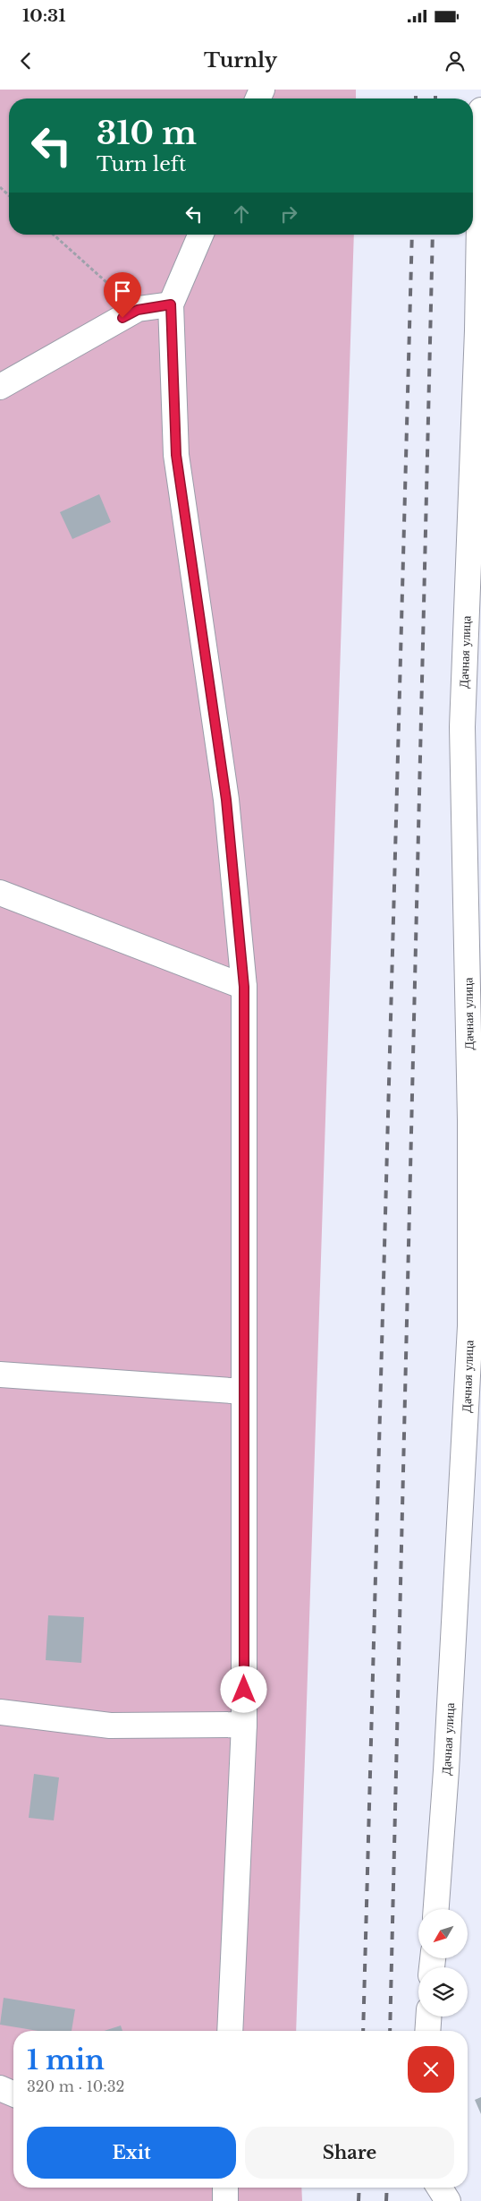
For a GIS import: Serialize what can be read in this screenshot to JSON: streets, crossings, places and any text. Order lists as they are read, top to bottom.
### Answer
{
  "streets": {
    "street": ["Дачная улица"]
  },
  "north": "bottom left",
  "page": {
    "status": "10:31",
    "header": "Turnly",
    "turn": ["310 m", "Turn left"],
    "heading": ["1 min", "320 m · 10:32"],
    "buttons": ["Exit", "Share"]
  }
}
